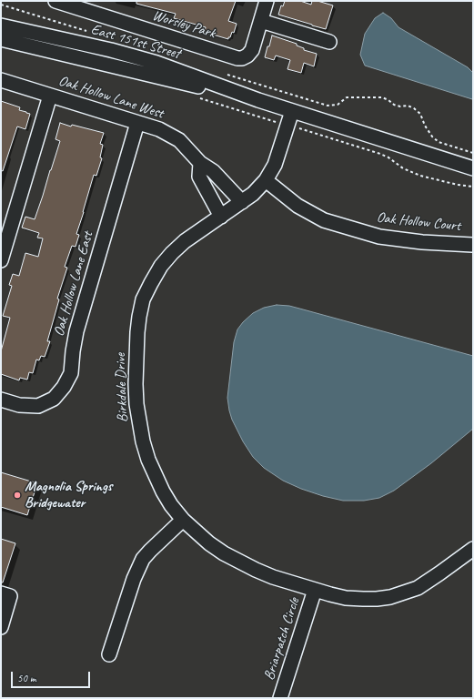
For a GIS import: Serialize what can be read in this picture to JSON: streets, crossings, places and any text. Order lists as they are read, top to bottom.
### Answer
{
  "streets": {
    "street": [
      "Worsley Park",
      "East 151st Street",
      "Oak Hollow Lane West",
      "Oak Hollow Court",
      "Oak Hollow Lane East",
      "Birkdale Drive",
      "Briarpatch Circle"
    ]
  },
  "crossings": [
    ["East 151st Street", "Birkdale Drive"],
    ["Oak Hollow Lane West", "Oak Hollow Lane East"],
    ["Oak Hollow Lane West", "Birkdale Drive"],
    ["Oak Hollow Court", "Birkdale Drive"],
    ["Birkdale Drive", "Briarpatch Circle"]
  ],
  "places": ["Magnolia Springs Bridgewater"],
  "scale_bar": "50 m"
}
